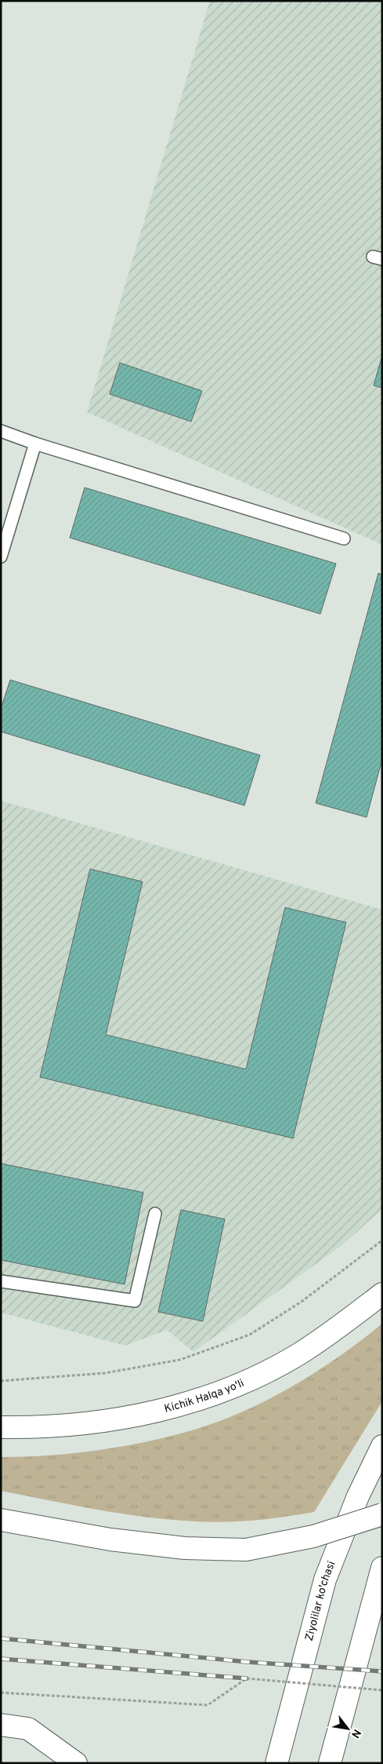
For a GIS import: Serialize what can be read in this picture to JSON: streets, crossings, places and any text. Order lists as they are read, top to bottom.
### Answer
{
  "streets": {
    "main road": ["Kichik Halqa yo'li", "Ziyolilar ko'chasi"]
  },
  "north": "bottom right"
}
